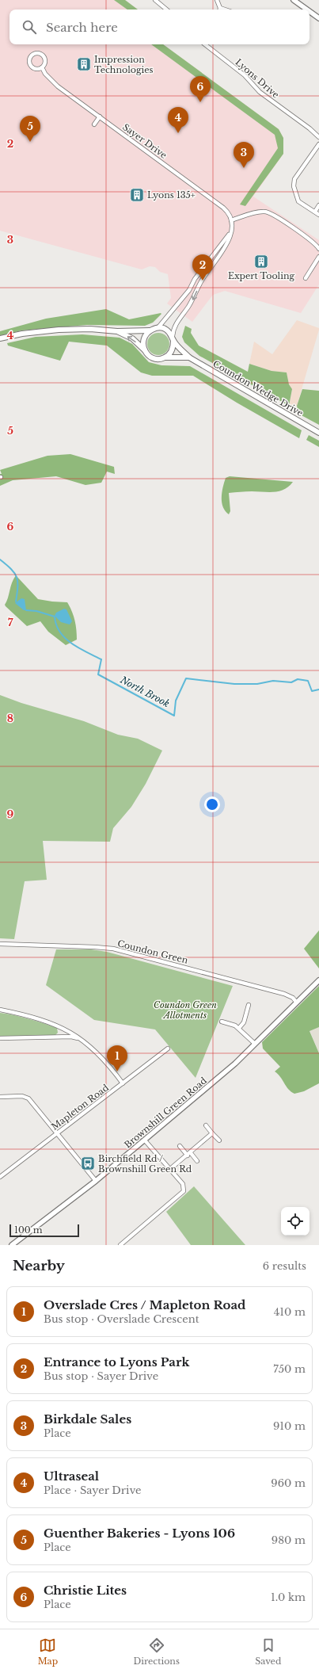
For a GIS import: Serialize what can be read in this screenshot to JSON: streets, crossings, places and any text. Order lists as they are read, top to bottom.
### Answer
{
  "streets": {
    "main road": ["Coundon Wedge Drive"],
    "street": [
      "Lyons Drive",
      "Sayer Drive",
      "Coundon Green",
      "Mapleton Road",
      "Brownshill Green Road"
    ]
  },
  "crossings": [
    ["Coundon Green", "Brownshill Green Road"]
  ],
  "water": ["North Brook"],
  "parks": ["Coundon Green Allotments"],
  "places": {
    "building": ["Impression Technologies", "Lyons 135+", "Expert Tooling"],
    "bus stop": ["Birchfield Rd / Brownshill Green Rd"]
  },
  "scale_bar": "100 m",
  "page": {
    "search": "Search here",
    "pins": [
      "6",
      "4",
      "5",
      "3",
      "2",
      "1"
    ],
    "scale": "100 m",
    "heading": ["Nearby", "6 results"],
    "list": [
      {
        "mark": "1",
        "name": "Overslade Cres / Mapleton Road",
        "note": "Bus stop · Overslade Crescent",
        "value": "410 m"
      },
      {
        "mark": "2",
        "name": "Entrance to Lyons Park",
        "note": "Bus stop · Sayer Drive",
        "value": "750 m"
      },
      {
        "mark": "3",
        "name": "Birkdale Sales",
        "note": "Place",
        "value": "910 m"
      },
      {
        "mark": "4",
        "name": "Ultraseal",
        "note": "Place · Sayer Drive",
        "value": "960 m"
      },
      {
        "mark": "5",
        "name": "Guenther Bakeries - Lyons 106",
        "note": "Place",
        "value": "980 m"
      },
      {
        "mark": "6",
        "name": "Christie Lites",
        "note": "Place",
        "value": "1.0 km"
      }
    ],
    "nav": ["Map", "Directions", "Saved"]
  },
  "grid": {
    "rows": [
      "2",
      "3",
      "4",
      "5",
      "6",
      "7",
      "8",
      "9"
    ]
  }
}
